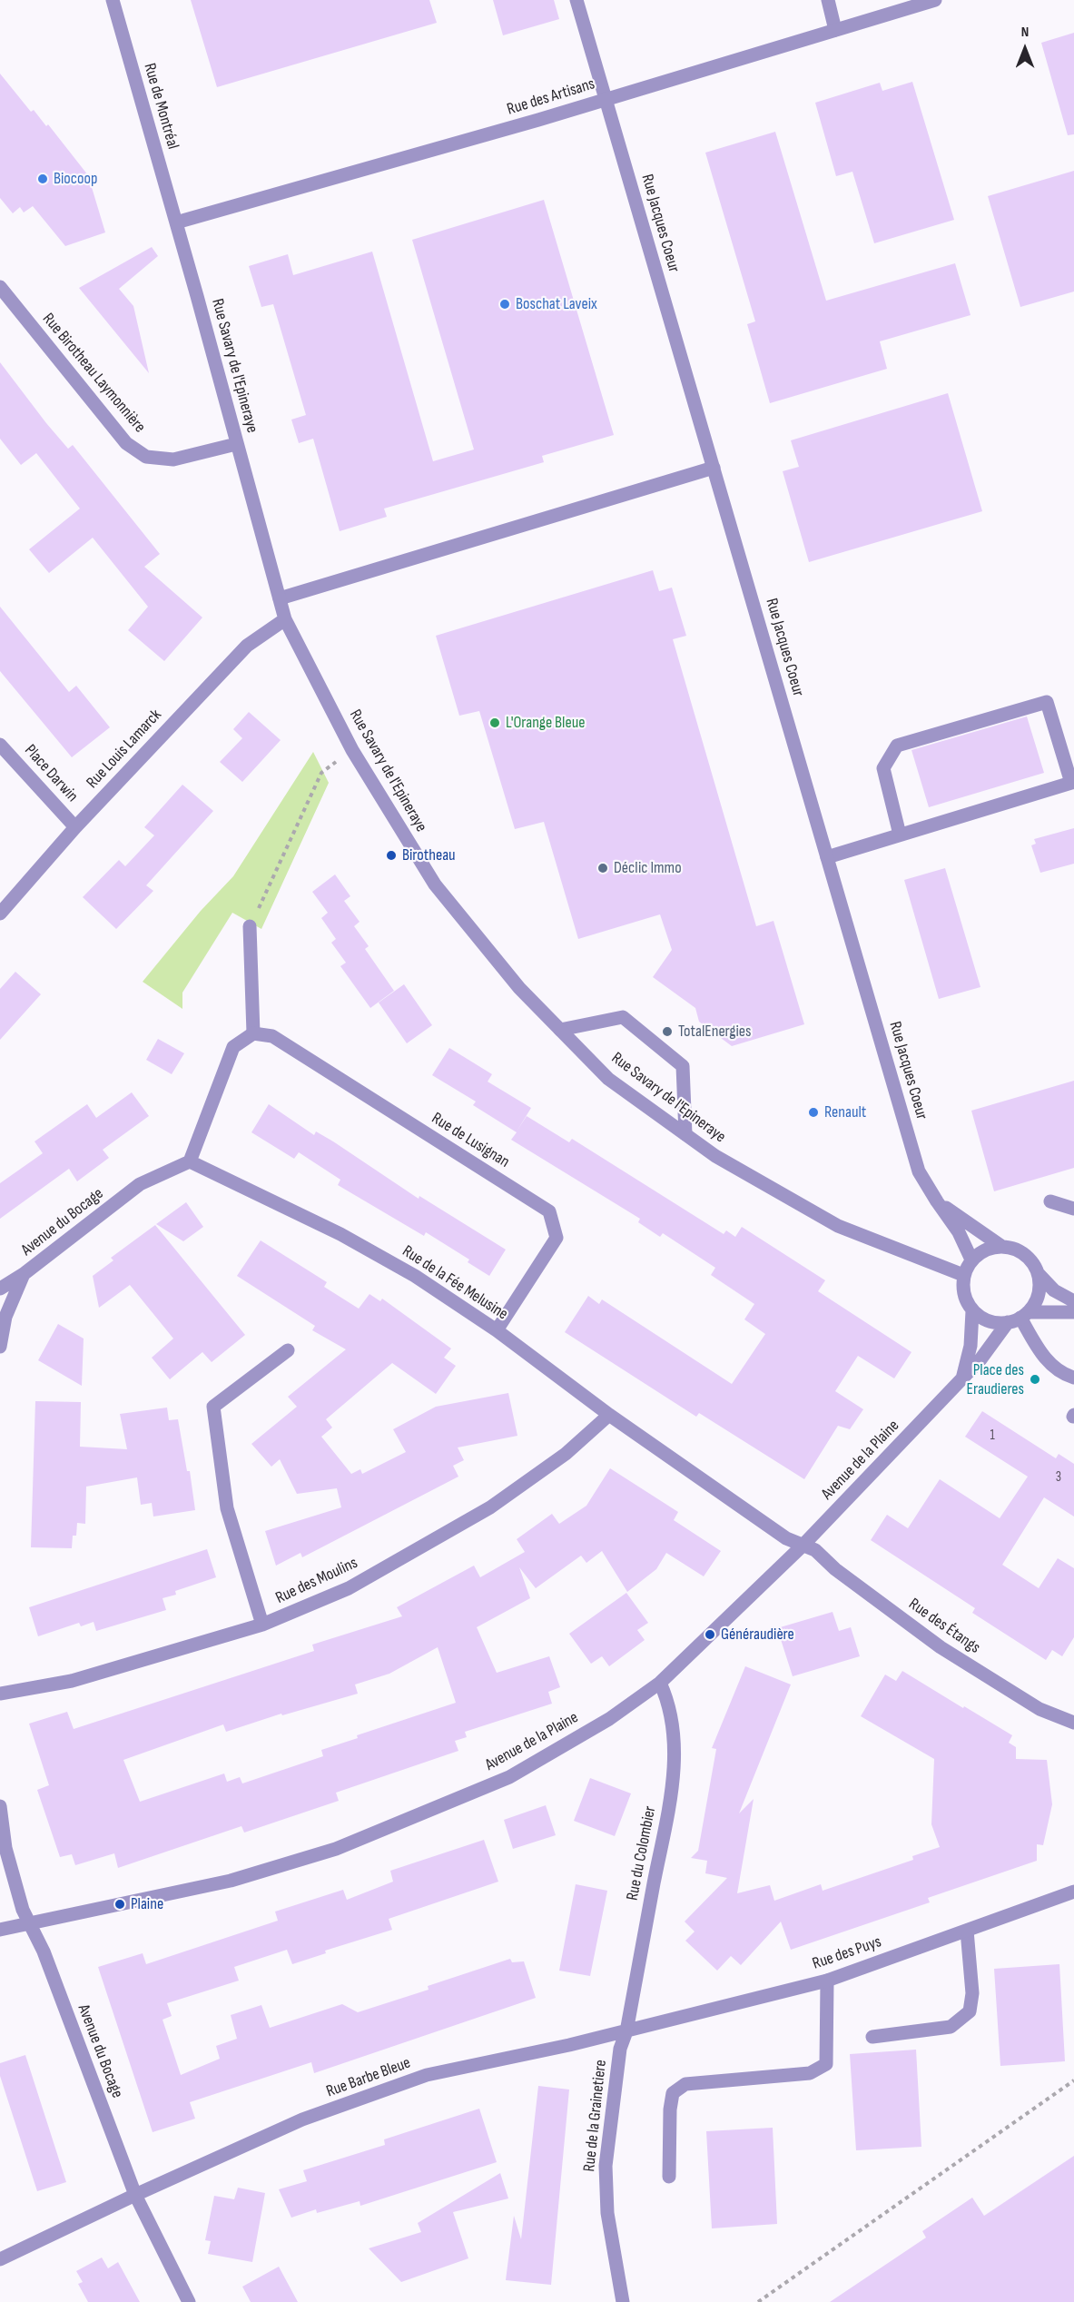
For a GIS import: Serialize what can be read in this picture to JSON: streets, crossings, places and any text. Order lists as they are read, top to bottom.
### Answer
{
  "streets": {
    "street": [
      "Rue des Artisans",
      "Rue de Montréal",
      "Rue Jacques Coeur",
      "Rue Savary de l'Epineraye",
      "Rue Birotheau Laymonnière",
      "Rue Louis Lamarck",
      "Place Darwin",
      "Rue de Lusignan",
      "Avenue du Bocage",
      "Rue de la Fée Melusine",
      "Avenue de la Plaine",
      "Rue des Moulins",
      "Rue des Étangs",
      "Rue du Colombier",
      "Rue des Puys",
      "Rue Barbe Bleue",
      "Rue de la Grainetiere"
    ]
  },
  "crossings": [
    ["Rue des Artisans", "Rue de Montréal"],
    ["Rue des Artisans", "Rue Jacques Coeur"],
    ["Rue des Artisans", "Rue Savary de l'Epineraye"],
    ["Rue de Montréal", "Rue Savary de l'Epineraye"],
    ["Rue Jacques Coeur", "Rue Savary de l'Epineraye"],
    ["Rue Jacques Coeur", "Avenue de la Plaine"],
    ["Rue Savary de l'Epineraye", "Rue Birotheau Laymonnière"],
    ["Rue Savary de l'Epineraye", "Rue Louis Lamarck"],
    ["Rue Savary de l'Epineraye", "Avenue de la Plaine"],
    ["Rue Louis Lamarck", "Place Darwin"],
    ["Rue de Lusignan", "Rue de la Fée Melusine"],
    ["Avenue du Bocage", "Rue de la Fée Melusine"],
    ["Avenue du Bocage", "Avenue de la Plaine"],
    ["Avenue du Bocage", "Rue Barbe Bleue"],
    ["Rue de la Fée Melusine", "Avenue de la Plaine"],
    ["Rue de la Fée Melusine", "Rue des Moulins"],
    ["Rue de la Fée Melusine", "Rue des Étangs"],
    ["Avenue de la Plaine", "Rue des Étangs"],
    ["Avenue de la Plaine", "Rue du Colombier"],
    ["Rue du Colombier", "Rue des Puys"],
    ["Rue du Colombier", "Rue Barbe Bleue"],
    ["Rue du Colombier", "Rue de la Grainetiere"],
    ["Rue des Puys", "Rue Barbe Bleue"],
    ["Rue des Puys", "Rue de la Grainetiere"],
    ["Rue Barbe Bleue", "Rue de la Grainetiere"]
  ],
  "places": [
    "Biocoop",
    "Boschat Laveix",
    "L'Orange Bleue",
    "Birotheau",
    "Déclic Immo",
    "TotalEnergies",
    "Renault",
    "Place des Eraudieres",
    "Généraudière",
    "Plaine"
  ],
  "house_numbers": ["1", "3"],
  "north": "top"
}
